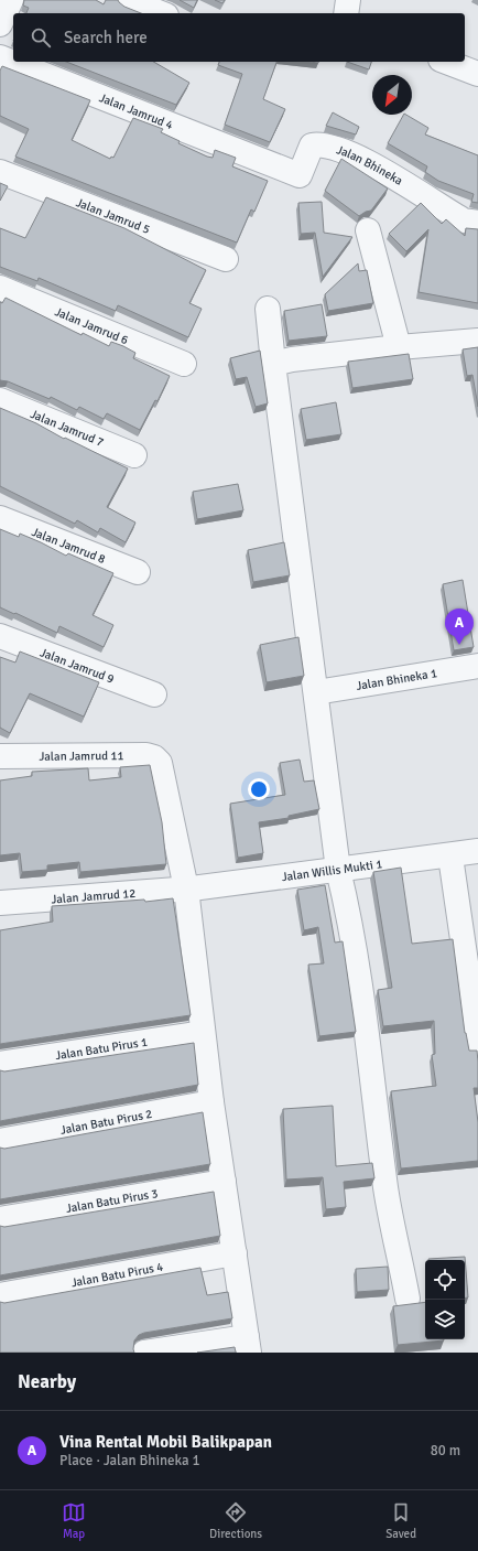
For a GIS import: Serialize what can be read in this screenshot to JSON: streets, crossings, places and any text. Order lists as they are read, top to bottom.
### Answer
{
  "streets": {
    "street": [
      "Jalan Jamrud 4",
      "Jalan Bhineka",
      "Jalan Jamrud 5",
      "Jalan Jamrud 6",
      "Jalan Jamrud 7",
      "Jalan Jamrud 8",
      "Jalan Jamrud 9",
      "Jalan Bhineka 1",
      "Jalan Jamrud 11",
      "Jalan Willis Mukti 1",
      "Jalan Jamrud 12",
      "Jalan Batu Pirus 1",
      "Jalan Batu Pirus 2",
      "Jalan Batu Pirus 3",
      "Jalan Batu Pirus 4"
    ]
  },
  "crossings": [
    ["Jalan Jamrud 4", "Jalan Bhineka"],
    ["Jalan Jamrud 11", "Jalan Willis Mukti 1"],
    ["Jalan Jamrud 11", "Jalan Jamrud 12"],
    ["Jalan Willis Mukti 1", "Jalan Jamrud 12"]
  ],
  "north": "bottom left",
  "page": {
    "search": "Search here",
    "pins": "A",
    "heading": "Nearby",
    "list": [
      {
        "mark": "A",
        "name": "Vina Rental Mobil Balikpapan",
        "note": "Place · Jalan Bhineka 1",
        "value": "80 m"
      }
    ],
    "nav": ["Map", "Directions", "Saved"]
  }
}
